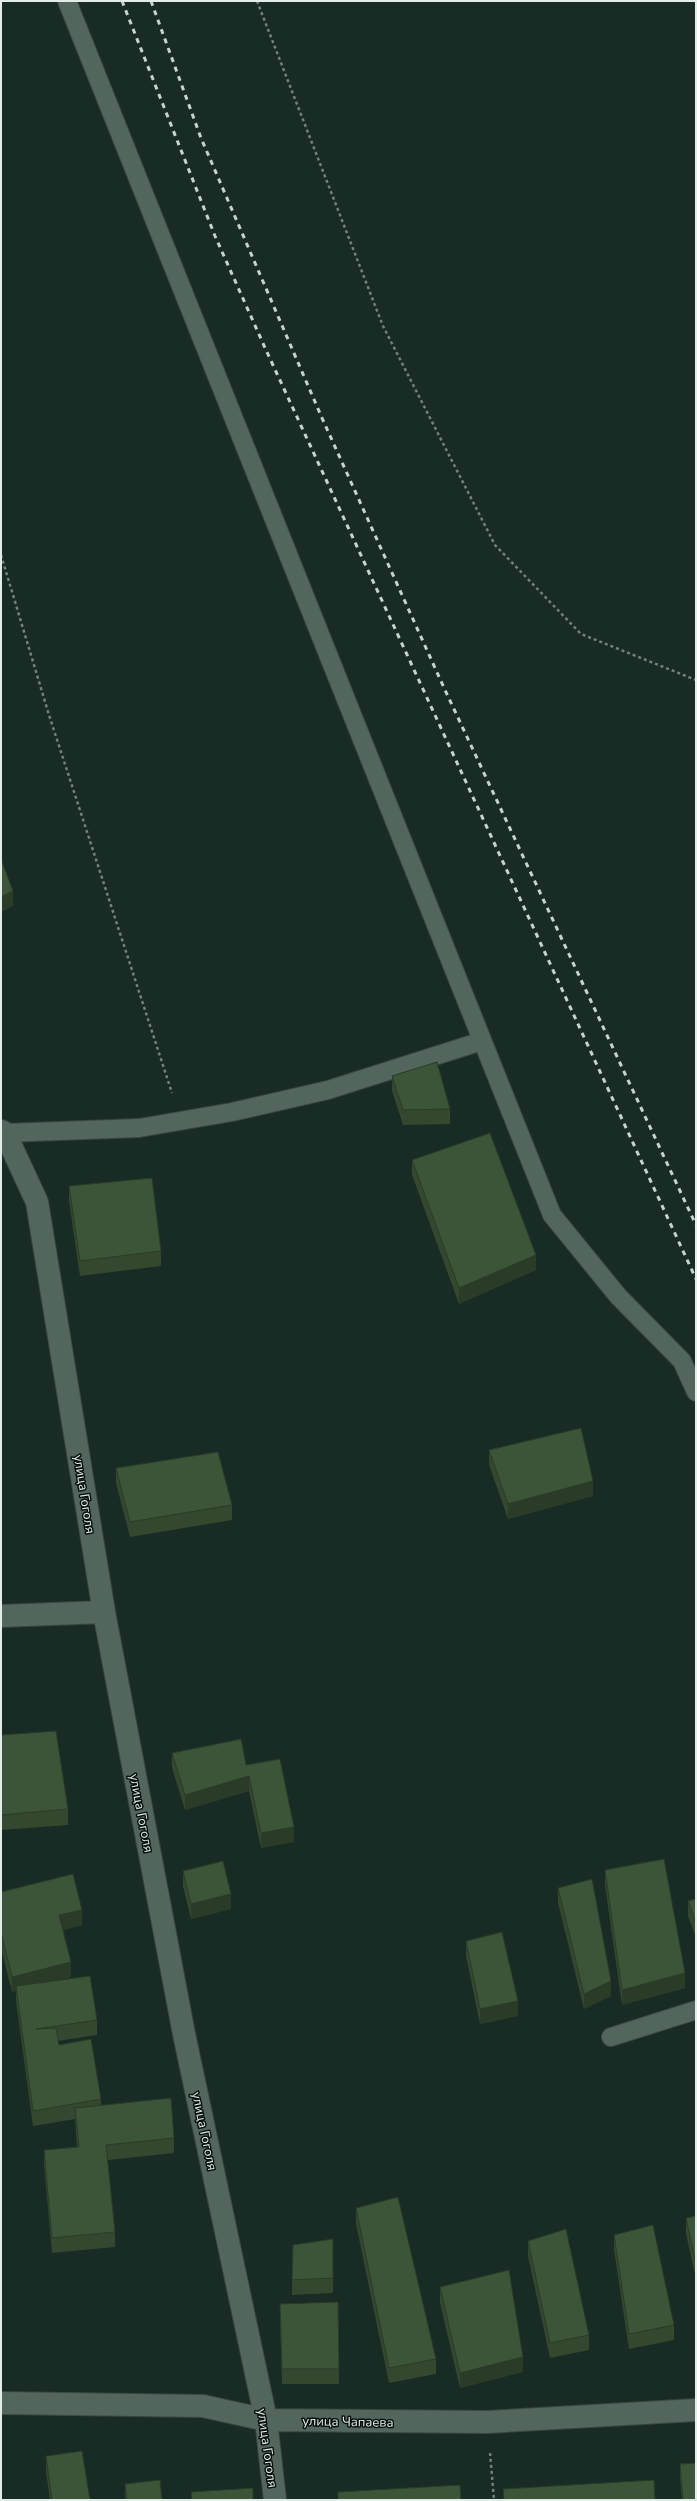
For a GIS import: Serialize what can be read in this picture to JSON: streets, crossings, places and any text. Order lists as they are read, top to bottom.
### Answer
{
  "streets": {
    "street": ["улица Гоголя", "улица Чапаева"]
  },
  "crossings": [
    ["улица Гоголя", "улица Чапаева"]
  ]
}
